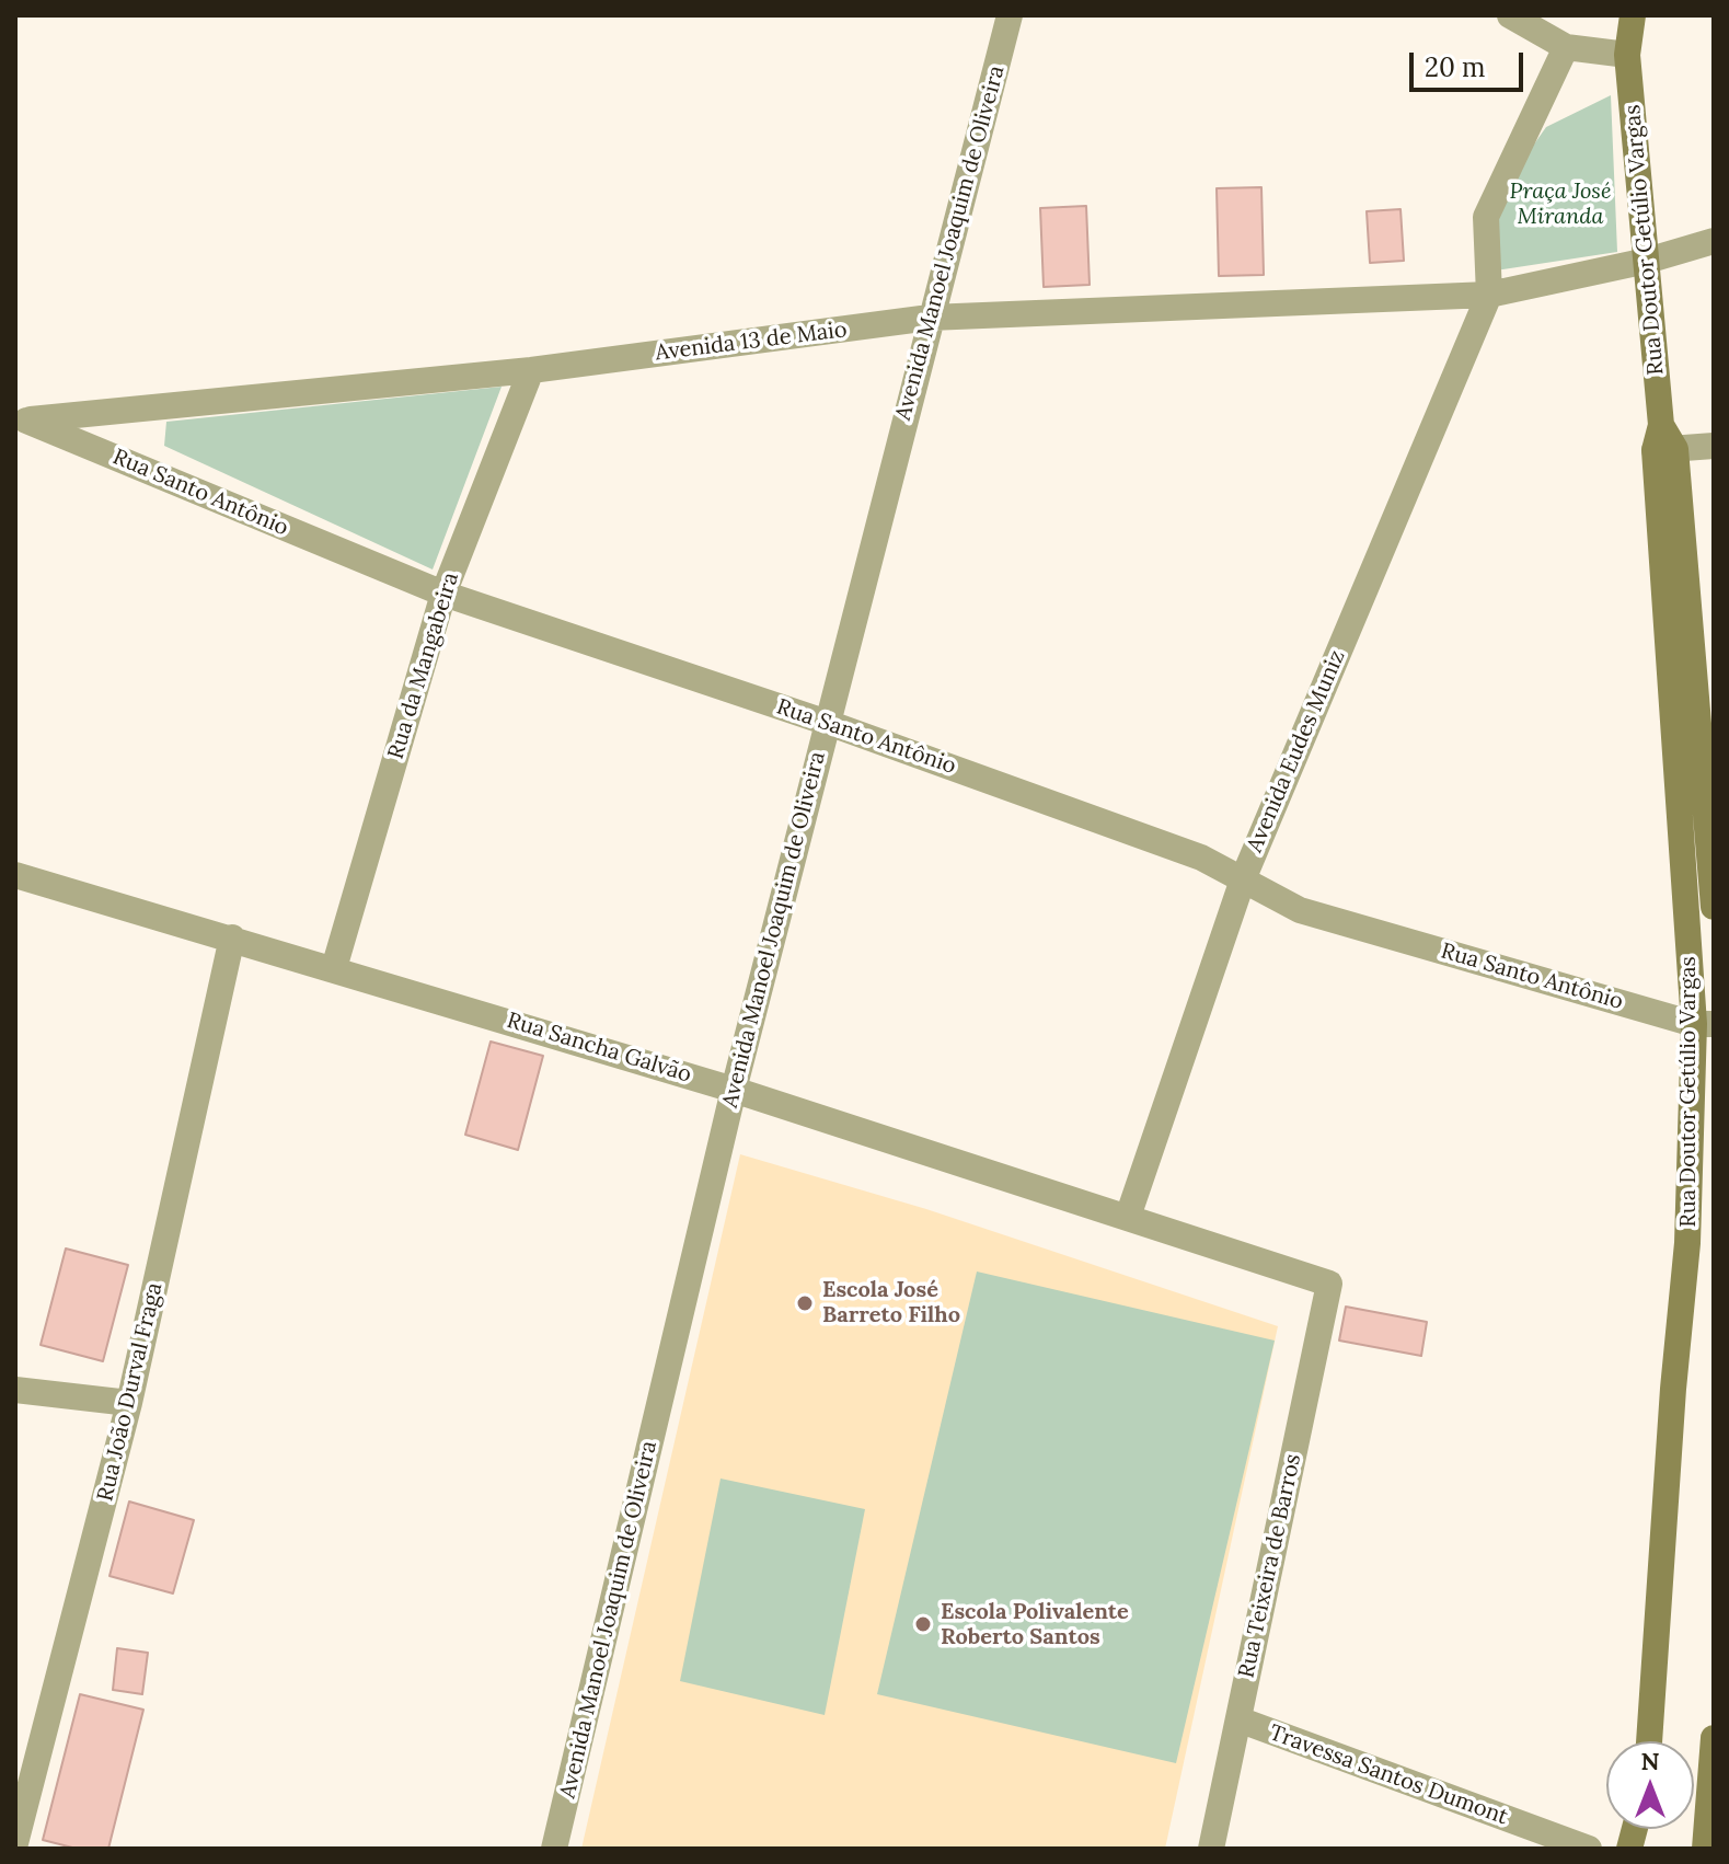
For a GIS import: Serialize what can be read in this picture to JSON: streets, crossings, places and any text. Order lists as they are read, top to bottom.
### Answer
{
  "streets": {
    "main road": ["Rua Doutor Getúlio Vargas"],
    "street": [
      "Avenida Manoel Joaquim de Oliveira",
      "Avenida 13 de Maio",
      "Rua Santo Antônio",
      "Rua da Mangabeira",
      "Avenida Eudes Muniz",
      "Rua Sancha Galvão",
      "Rua João Durval Fraga",
      "Rua Teixeira de Barros",
      "Travessa Santos Dumont"
    ]
  },
  "crossings": [
    ["Rua Doutor Getúlio Vargas", "Rua Santo Antônio"],
    ["Avenida Manoel Joaquim de Oliveira", "Avenida 13 de Maio"],
    ["Avenida Manoel Joaquim de Oliveira", "Rua Santo Antônio"],
    ["Avenida Manoel Joaquim de Oliveira", "Rua Sancha Galvão"],
    ["Avenida 13 de Maio", "Rua Santo Antônio"],
    ["Avenida 13 de Maio", "Rua da Mangabeira"],
    ["Avenida 13 de Maio", "Avenida Eudes Muniz"],
    ["Rua Santo Antônio", "Rua da Mangabeira"],
    ["Rua Santo Antônio", "Avenida Eudes Muniz"],
    ["Rua da Mangabeira", "Rua Sancha Galvão"],
    ["Avenida Eudes Muniz", "Rua Sancha Galvão"],
    ["Rua Sancha Galvão", "Rua João Durval Fraga"],
    ["Rua Sancha Galvão", "Rua Teixeira de Barros"],
    ["Rua Teixeira de Barros", "Travessa Santos Dumont"]
  ],
  "parks": ["Praça José Miranda"],
  "places": ["Escola José Barreto Filho", "Escola Polivalente Roberto Santos"],
  "scale_bar": "20 m",
  "north": "top"
}
